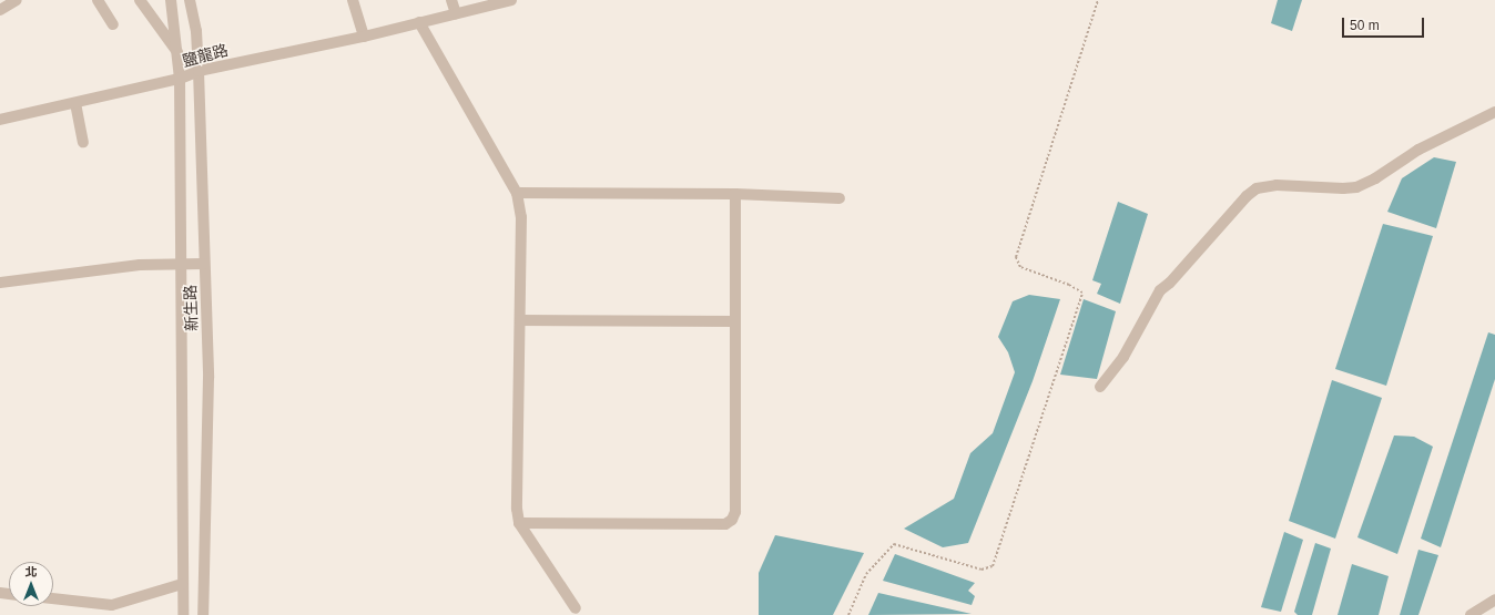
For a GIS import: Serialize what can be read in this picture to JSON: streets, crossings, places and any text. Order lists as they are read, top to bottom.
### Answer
{
  "streets": {
    "street": ["鹽龍路", "新生路"]
  },
  "crossings": [
    ["鹽龍路", "新生路"]
  ],
  "scale_bar": "50 m",
  "north": "top"
}
